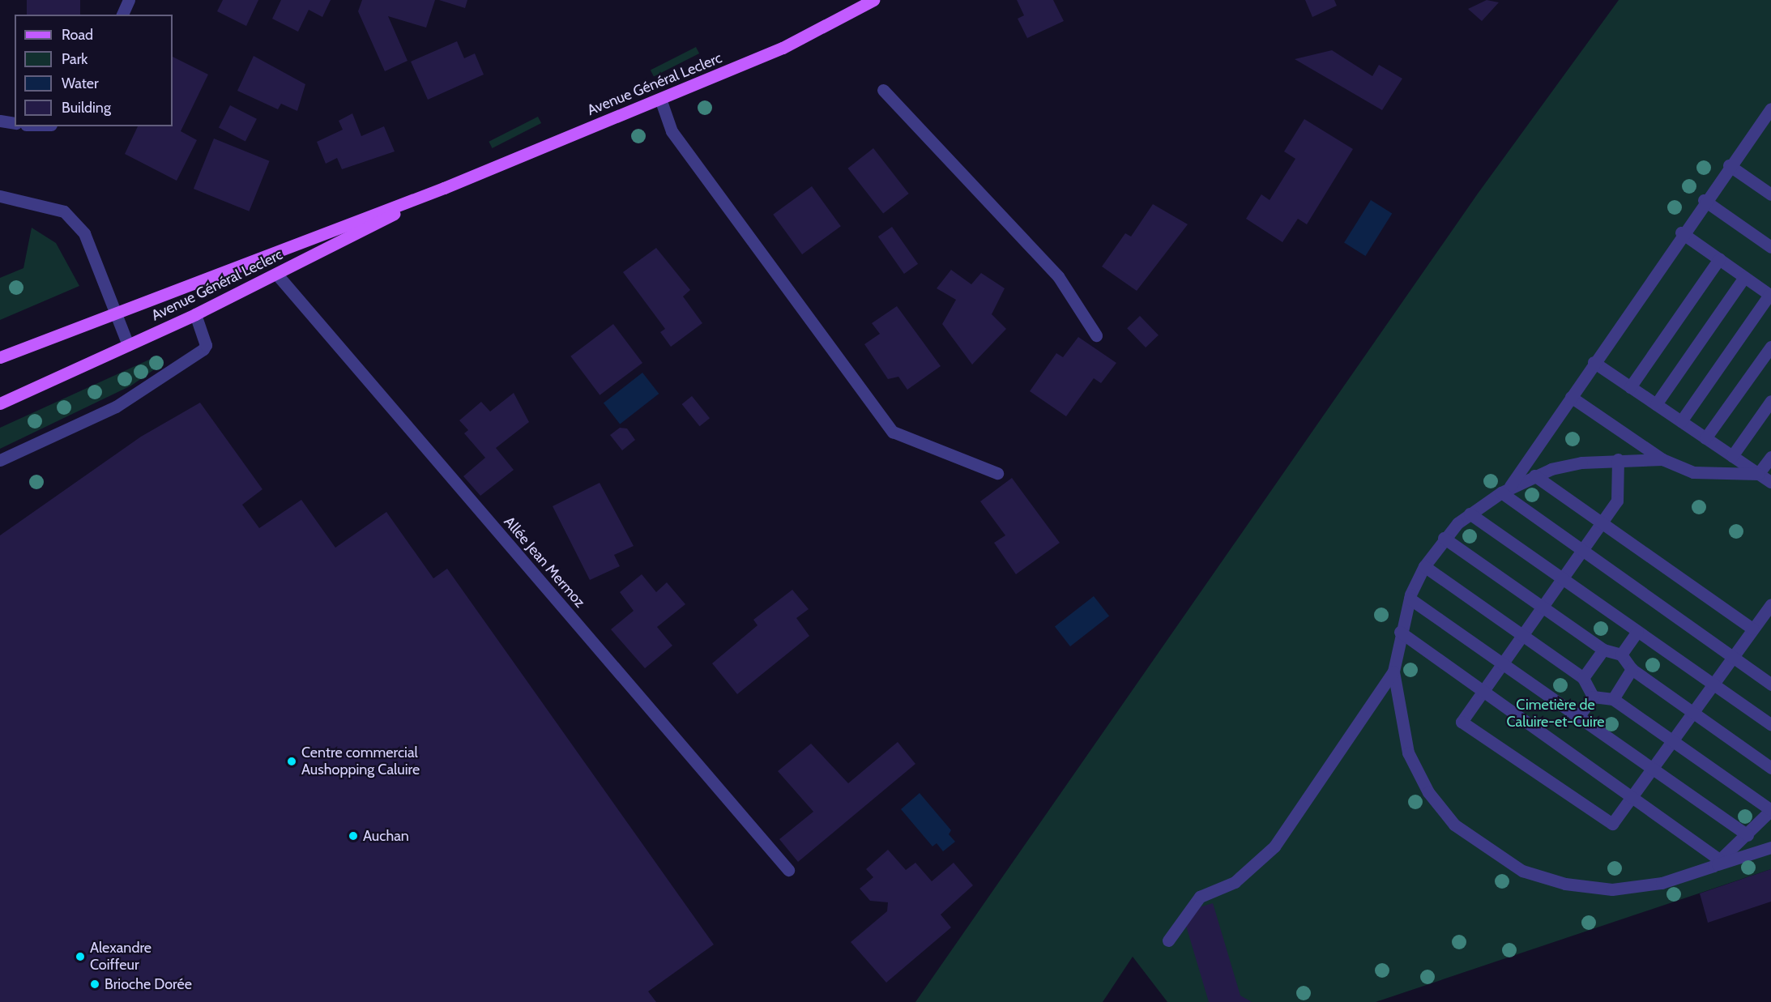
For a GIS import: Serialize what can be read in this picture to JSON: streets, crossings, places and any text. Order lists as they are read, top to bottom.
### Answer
{
  "streets": {
    "main road": ["Avenue Général Leclerc"],
    "street": ["Allée Jean Mermoz"]
  },
  "crossings": [
    ["Avenue Général Leclerc", "Allée Jean Mermoz"]
  ],
  "parks": ["Cimetière de Caluire-et-Cuire"],
  "places": [
    "Centre commercial Aushopping Caluire",
    "Auchan",
    "Alexandre Coiffeur",
    "Brioche Dorée"
  ],
  "legend": [
    "Road",
    "Park",
    "Water",
    "Building"
  ]
}
